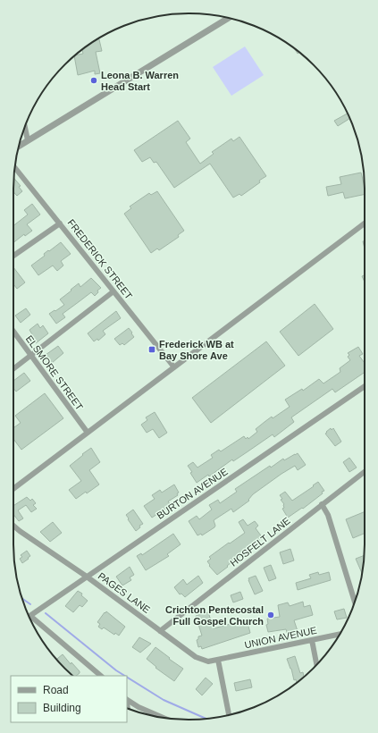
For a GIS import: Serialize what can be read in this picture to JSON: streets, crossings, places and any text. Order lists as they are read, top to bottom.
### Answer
{
  "streets": {
    "street": [
      "FREDERICK STREET",
      "ELSMORE STREET",
      "BURTON AVENUE",
      "HOSFELT LANE",
      "PAGES LANE",
      "UNION AVENUE"
    ]
  },
  "crossings": [
    ["BURTON AVENUE", "PAGES LANE"],
    ["HOSFELT LANE", "PAGES LANE"],
    ["PAGES LANE", "UNION AVENUE"]
  ],
  "places": {
    "other": ["Leona B. Warren Head Start", "Crichton Pentecostal Full Gospel Church"],
    "transit": ["Frederick WB at Bay Shore Ave"]
  },
  "legend": ["Road", "Building"]
}
